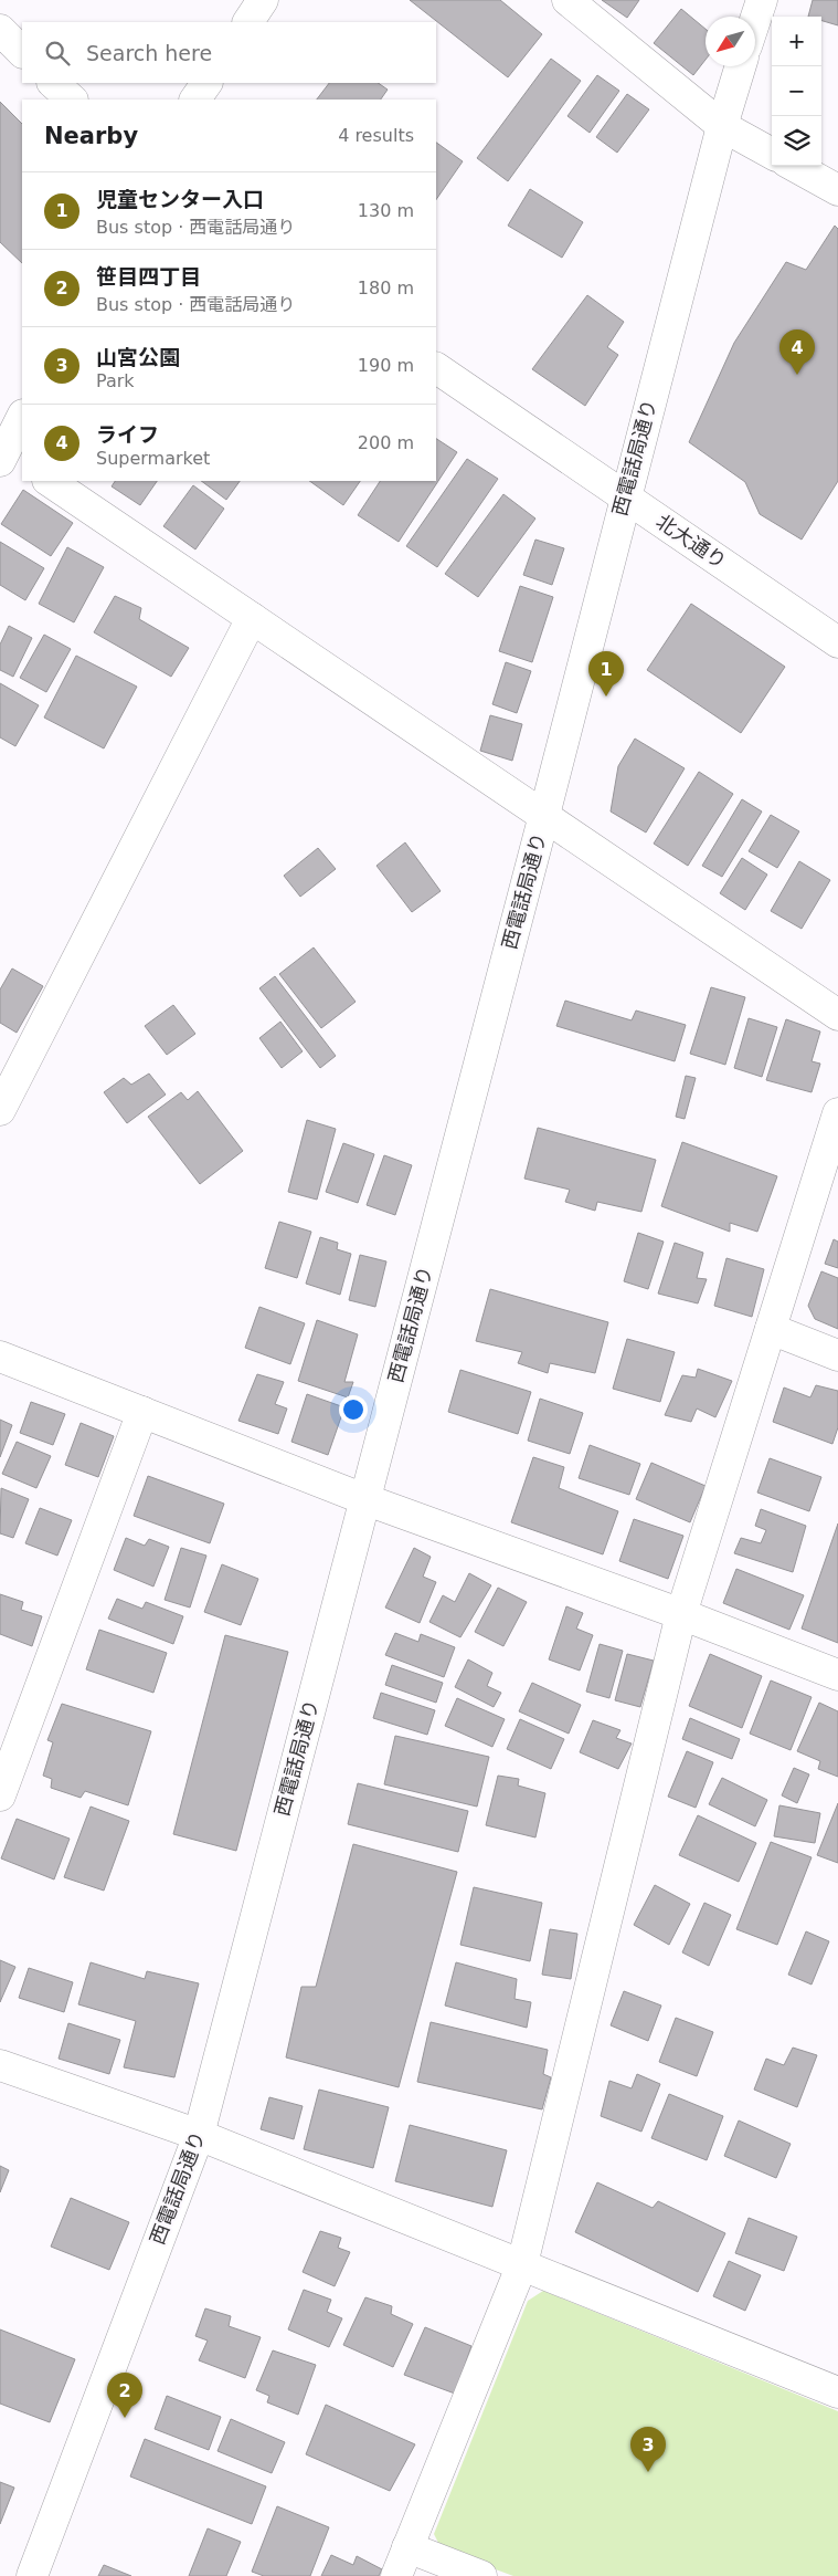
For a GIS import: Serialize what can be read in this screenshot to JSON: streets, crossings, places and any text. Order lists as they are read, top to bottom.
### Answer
{
  "streets": {
    "street": ["西電話局通り", "北大通り"]
  },
  "crossings": [
    ["西電話局通り", "北大通り"]
  ],
  "north": "bottom left",
  "page": {
    "map_buttons": ["+", "−"],
    "search": "Search here",
    "heading": ["Nearby", "4 results"],
    "list": [
      {
        "mark": "1",
        "name": "児童センター入口",
        "note": "Bus stop · 西電話局通り",
        "value": "130 m"
      },
      {
        "mark": "2",
        "name": "笹目四丁目",
        "note": "Bus stop · 西電話局通り",
        "value": "180 m"
      },
      {
        "mark": "3",
        "name": "山宮公園",
        "note": "Park",
        "value": "190 m"
      },
      {
        "mark": "4",
        "name": "ライフ",
        "note": "Supermarket",
        "value": "200 m"
      }
    ],
    "pins": [
      "4",
      "1",
      "2",
      "3"
    ]
  }
}
